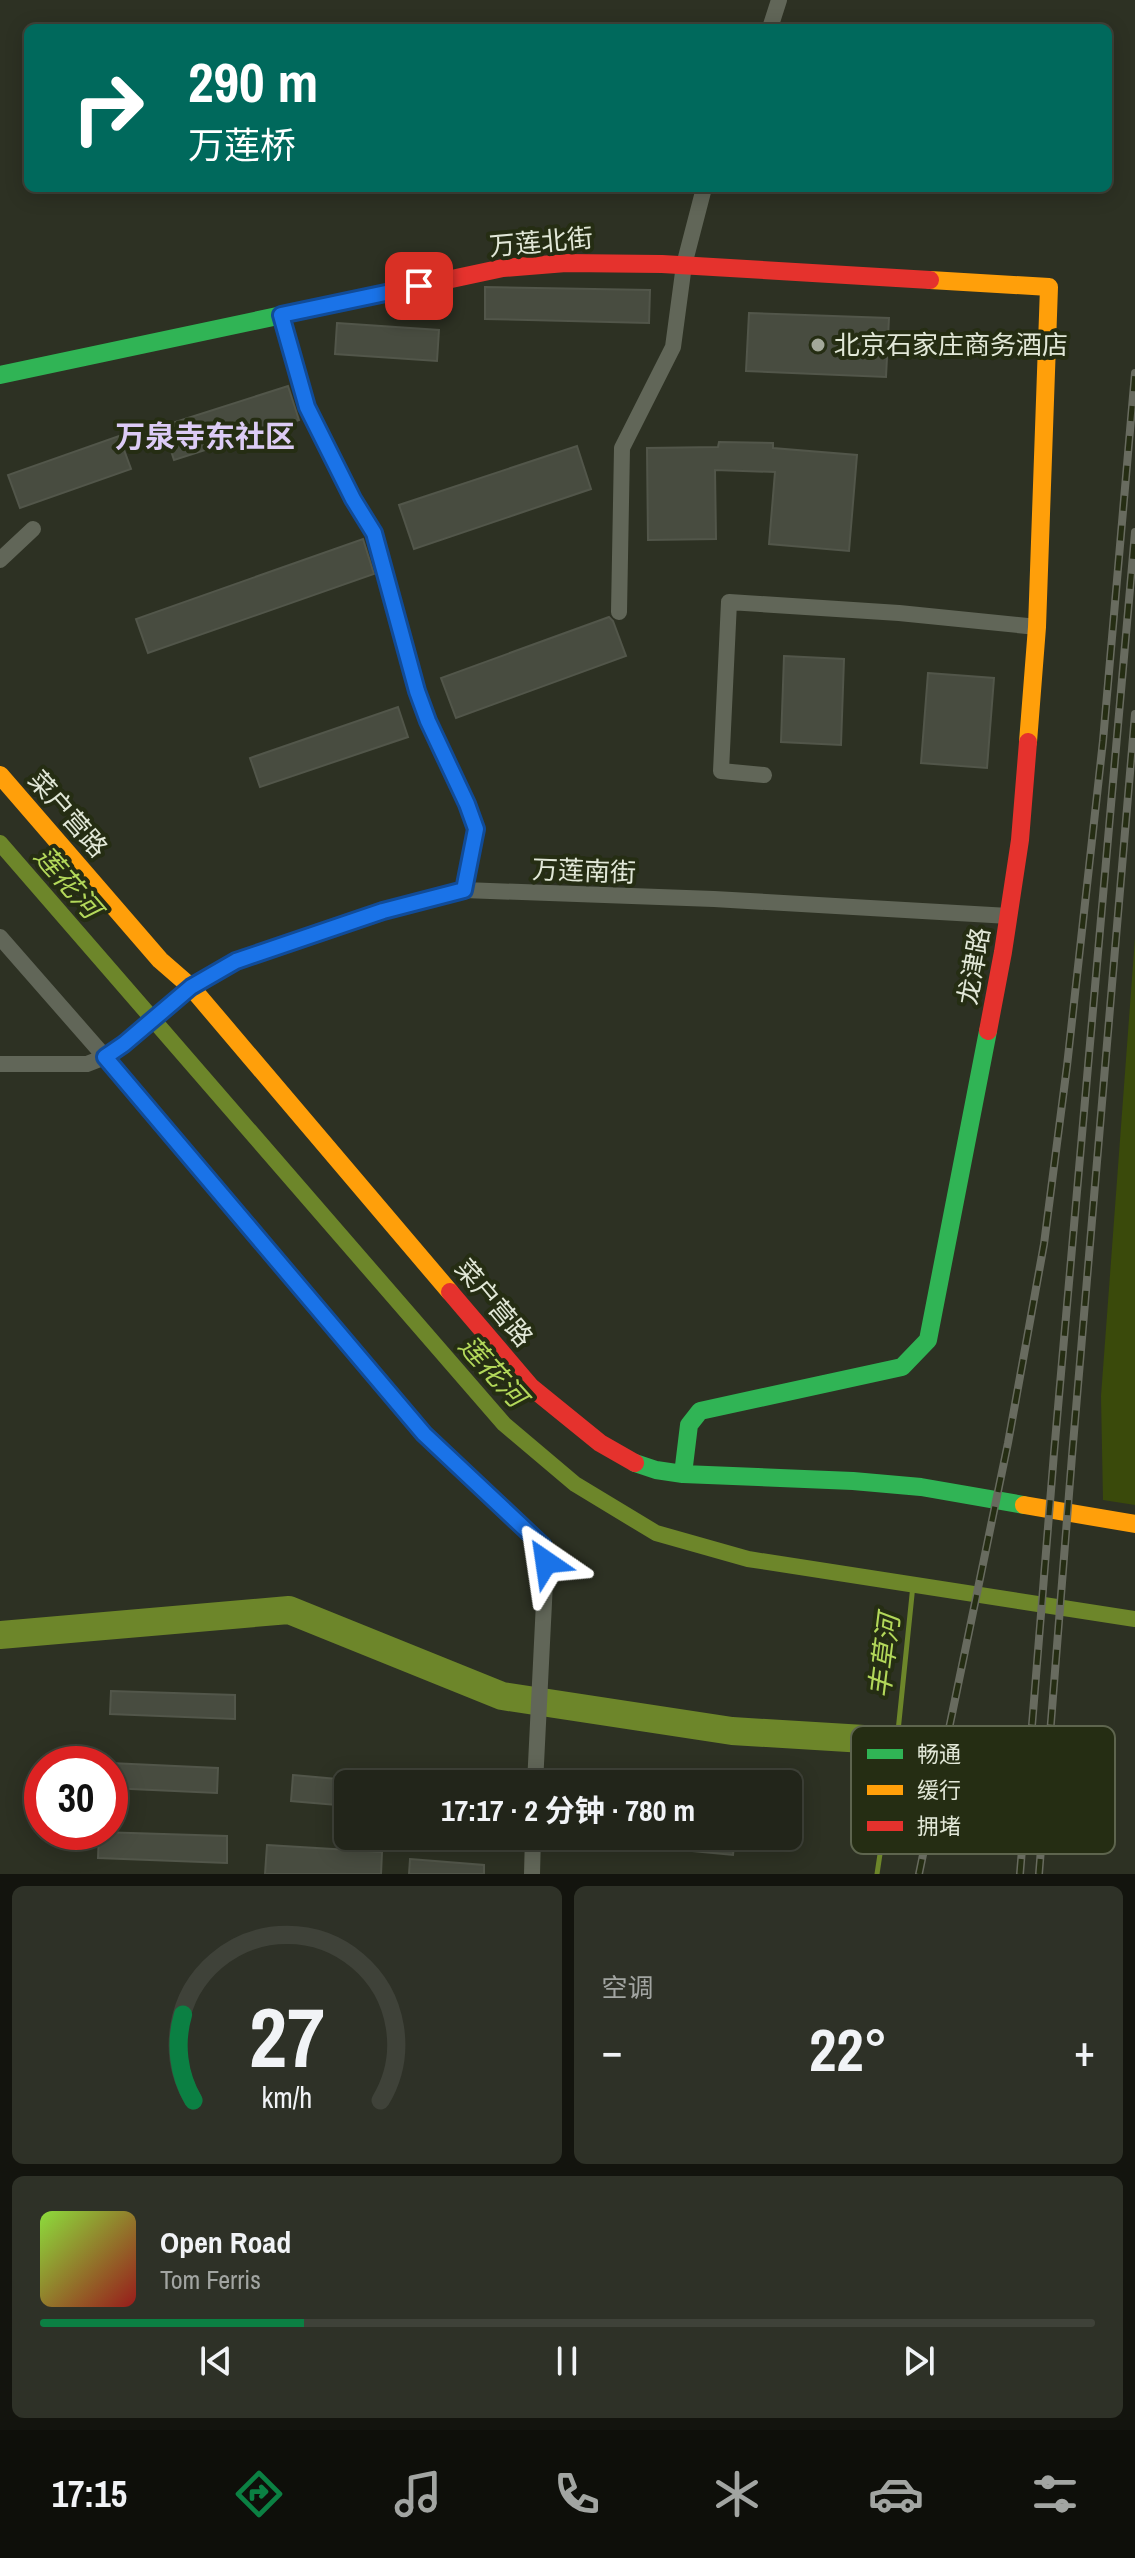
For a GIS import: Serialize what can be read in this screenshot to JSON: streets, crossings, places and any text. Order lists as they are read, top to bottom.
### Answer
{
  "streets": {
    "street": [
      "万莲北街",
      "菜户营路",
      "万莲南街",
      "龙津路"
    ]
  },
  "crossings": [
    ["万莲北街", "龙津路"],
    ["菜户营路", "万莲南街"],
    ["菜户营路", "龙津路"],
    ["万莲南街", "龙津路"]
  ],
  "districts": ["万泉寺东社区"],
  "water": ["莲花河", "丰草河"],
  "places": ["北京石家庄商务酒店"],
  "legend": ["畅通", "缓行", "拥堵"],
  "page": {
    "turn": ["290 m", "万莲桥"],
    "limit": "30",
    "trip": "17:17 · 2 分钟 · 780 m",
    "tile": "空调",
    "heat": ["−", "22°", "+"],
    "song": ["Open Road", "Tom Ferris"],
    "tabs": "17:15",
    "gauge": ["27", "km/h"]
  }
}
